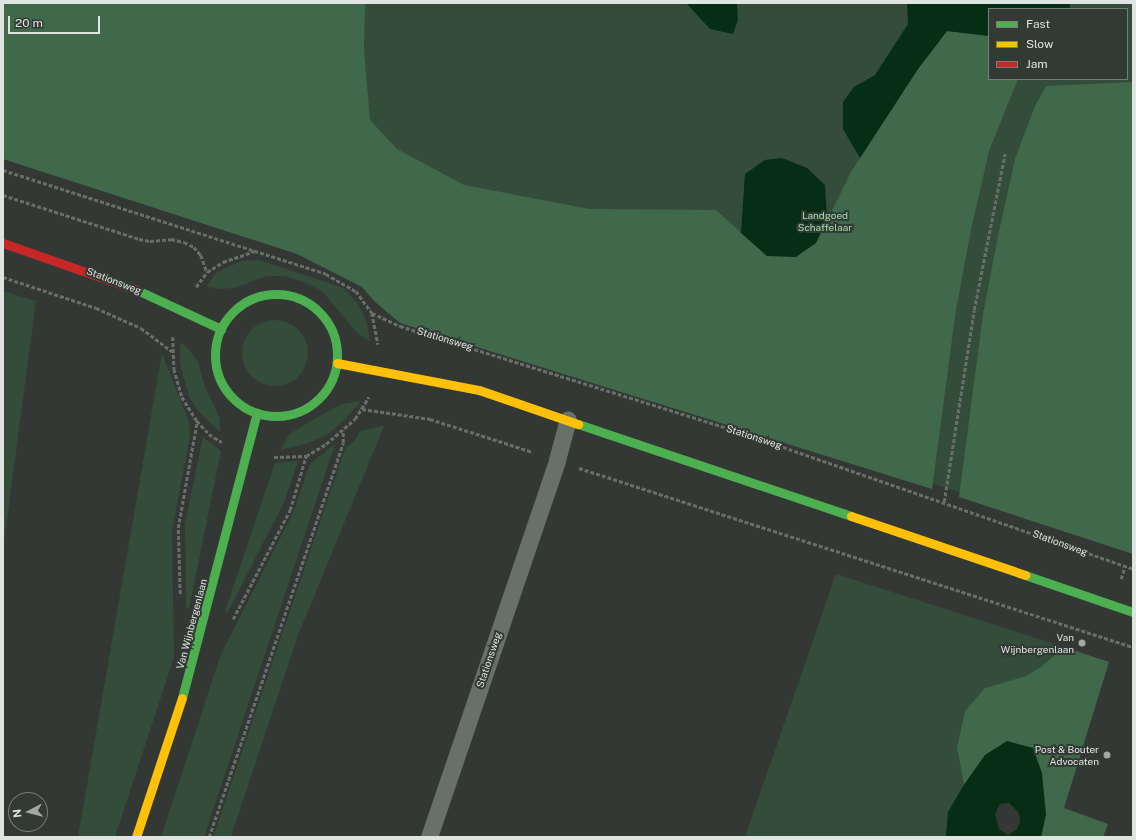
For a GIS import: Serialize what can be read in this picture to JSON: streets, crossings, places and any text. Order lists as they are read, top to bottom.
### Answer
{
  "streets": {
    "main road": ["Stationsweg", "Van Wijnbergenlaan"]
  },
  "crossings": [
    ["Stationsweg", "Van Wijnbergenlaan"]
  ],
  "parks": ["Landgoed Schaffelaar"],
  "places": ["Van Wijnbergenlaan", "Post & Bouter Advocaten"],
  "legend": ["Fast", "Slow", "Jam"],
  "scale_bar": "20 m",
  "north": "left"
}
